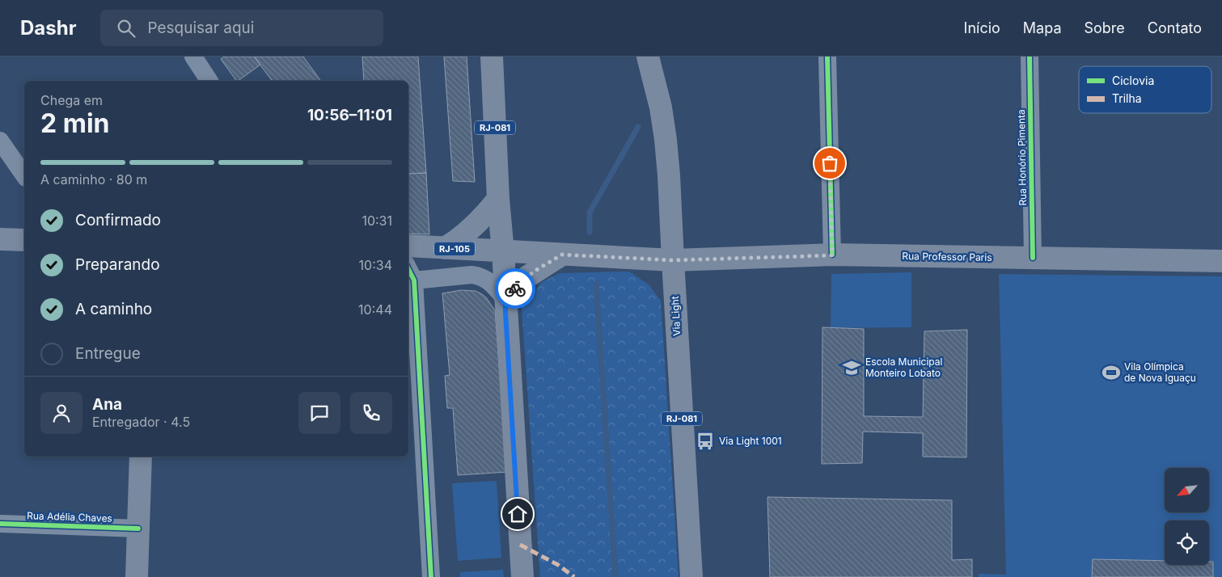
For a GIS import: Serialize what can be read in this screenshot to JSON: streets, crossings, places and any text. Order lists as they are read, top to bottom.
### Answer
{
  "streets": {
    "main road": [
      "RJ-081",
      "RJ-105",
      "Rua Professor Paris",
      "Via Light"
    ],
    "street": ["Rua Honório Pimenta", "Rua Adélia Chaves"]
  },
  "crossings": [
    ["RJ-081", "RJ-105"],
    ["Rua Honório Pimenta", "Rua Professor Paris"],
    ["RJ-105", "Rua Professor Paris"],
    ["RJ-105", "Via Light"],
    ["Rua Professor Paris", "Via Light"]
  ],
  "places": {
    "school or university": ["Escola Municipal Monteiro Lobato"],
    "sports": ["Vila Olímpica de Nova Iguaçu"],
    "bus stop": ["Via Light 1001"]
  },
  "legend": ["Ciclovia", "Trilha"],
  "north": "bottom left",
  "page": {
    "header": "Dashr",
    "search": "Pesquisar aqui",
    "nav": [
      "Início",
      "Mapa",
      "Sobre",
      "Contato"
    ],
    "heading": ["2 min", "Chega em", "10:56–11:01"],
    "panel": ["Ana", "Entregador · 4.5"],
    "bar": "A caminho · 80 m",
    "list": [
      ["Confirmado", "10:31"],
      ["Preparando", "10:34"],
      ["A caminho", "10:44"],
      "Entregue"
    ]
  }
}
